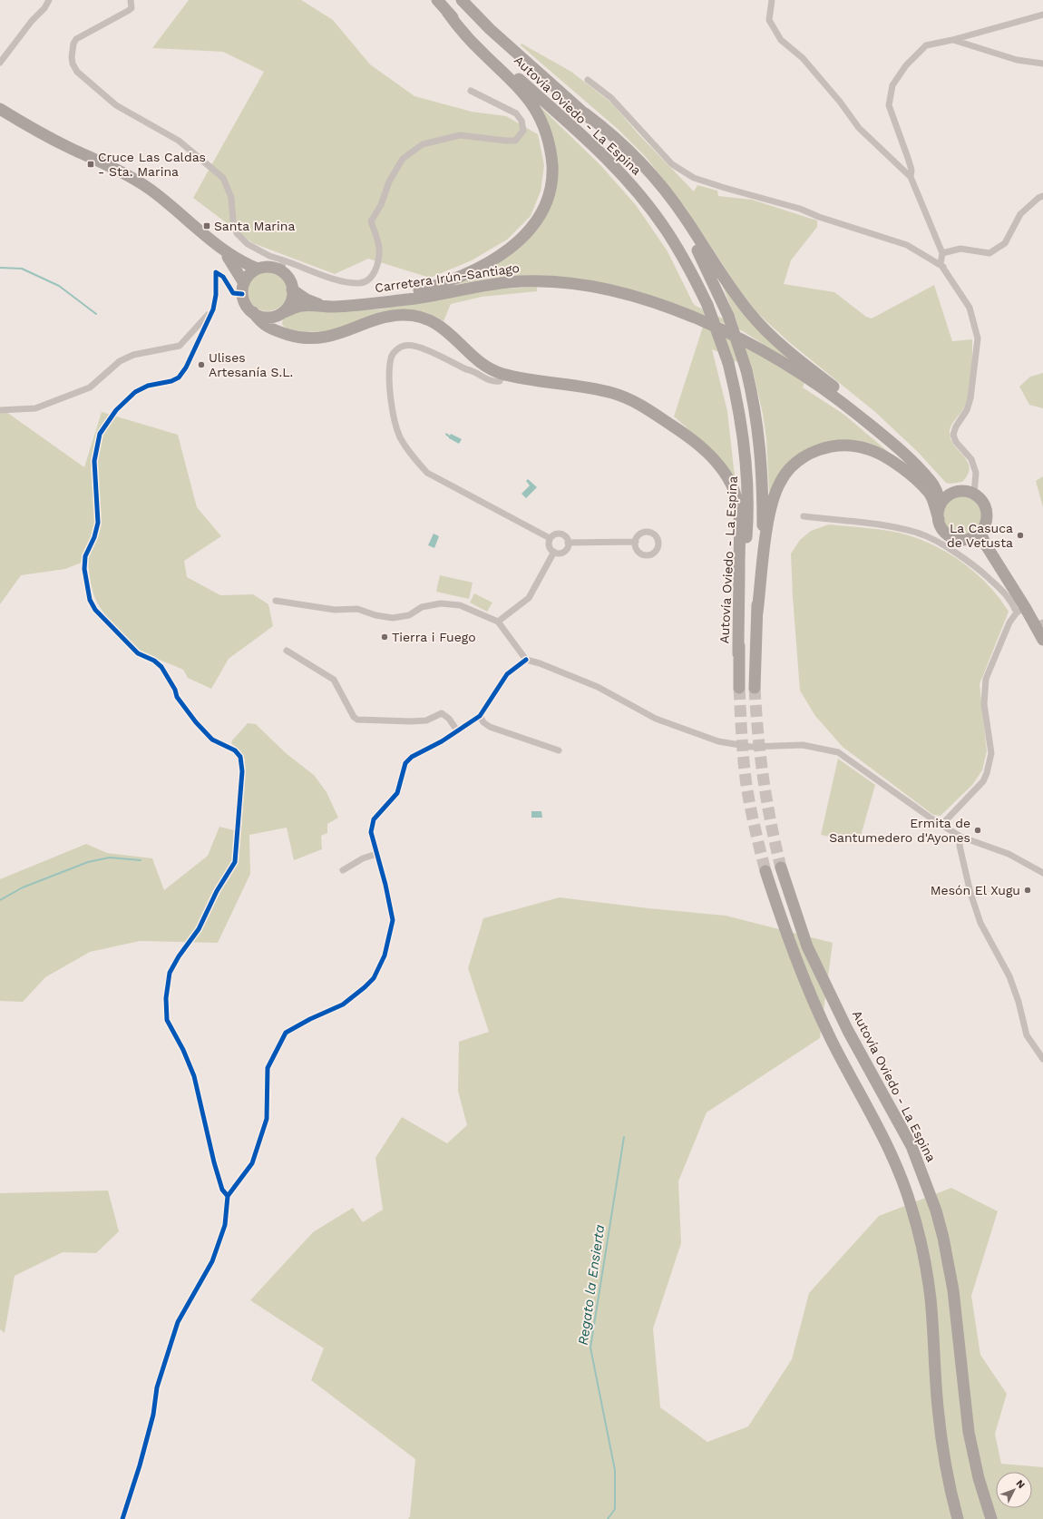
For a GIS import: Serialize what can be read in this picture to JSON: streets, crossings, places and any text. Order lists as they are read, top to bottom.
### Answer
{
  "streets": {
    "highway": ["Autovía Oviedo - La Espina", "Carretera Irún-Santiago"]
  },
  "water": ["Regato la Ensierta"],
  "places": {
    "transit": ["Cruce Las Caldas - Sta. Marina", "Santa Marina"],
    "other": [
      "Ulises Artesanía S.L.",
      "La Casuca de Vetusta",
      "Tierra i Fuego",
      "Ermita de Santumedero d'Ayones",
      "Mesón El Xugu"
    ]
  },
  "north": "top right"
}
